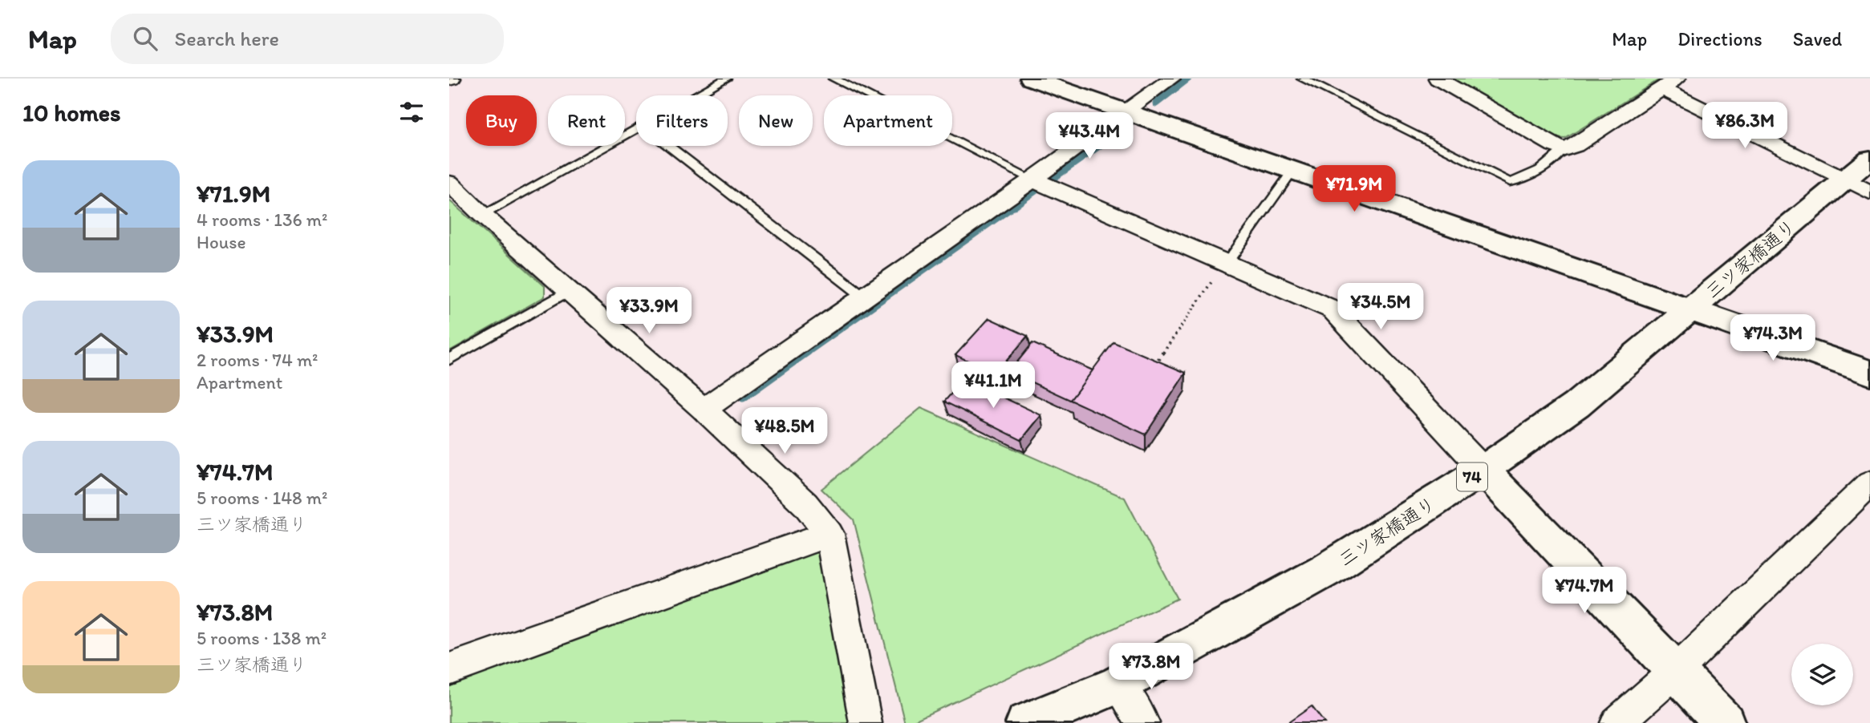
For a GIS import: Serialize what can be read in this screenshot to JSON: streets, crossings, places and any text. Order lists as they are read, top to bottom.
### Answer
{
  "streets": {
    "street": ["三ツ家橋通り", "74"]
  },
  "page": {
    "header": "Map",
    "search": "Search here",
    "nav": ["Map", "Directions", "Saved"],
    "heading": "10 homes",
    "chip": [
      "Buy",
      "Rent",
      "Filters",
      "New",
      "Apartment"
    ],
    "price": [
      "¥86.3M",
      "¥43.4M",
      "¥71.9M",
      "¥34.5M",
      "¥33.9M",
      "¥74.3M",
      "¥41.1M",
      "¥48.5M",
      "¥74.7M",
      "¥73.8M"
    ],
    "list": [
      {
        "name": "¥71.9M",
        "note": "4 rooms · 136 m² · House"
      },
      {
        "name": "¥33.9M",
        "note": "2 rooms · 74 m² · Apartment"
      },
      {
        "name": "¥74.7M",
        "note": "5 rooms · 148 m² · 三ツ家橋通り"
      },
      {
        "name": "¥73.8M",
        "note": "5 rooms · 138 m² · 三ツ家橋通り"
      }
    ]
  }
}
